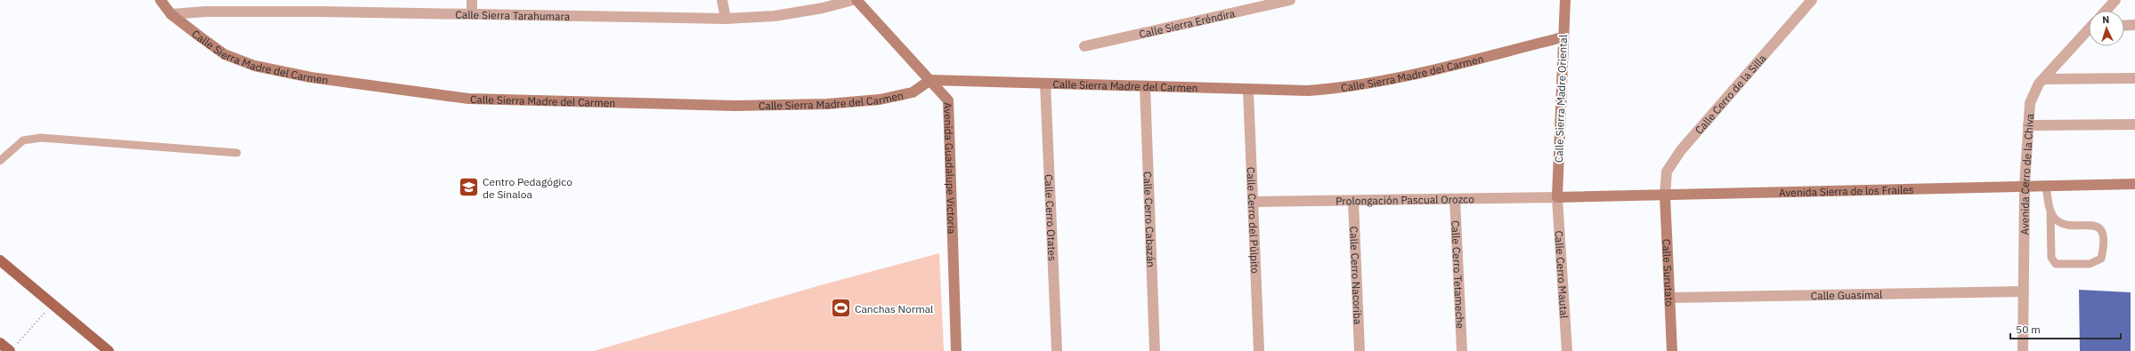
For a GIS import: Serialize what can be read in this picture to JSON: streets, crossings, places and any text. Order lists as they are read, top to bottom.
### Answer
{
  "streets": {
    "street": [
      "Calle Sierra Tarahumara",
      "Calle Sierra Eréndira",
      "Calle Sierra Madre del Carmen",
      "Calle Cerro de la Silla",
      "Calle Sierra Madre Oriental",
      "Avenida Guadalupe Victoria",
      "Avenida Cerro de la Chiva",
      "Avenida Sierra de los Frailes",
      "Prolongación Pascual Orozco",
      "Calle Cerro Otates",
      "Calle Cerro Cabazán",
      "Calle Cerro del Púlpito",
      "Calle Surutato",
      "Calle Cerro Tetameche",
      "Calle Cerro Mautal",
      "Calle Cerro Nacoriba",
      "Calle Guasimal"
    ]
  },
  "crossings": [
    ["Calle Sierra Tarahumara", "Calle Sierra Madre del Carmen"],
    ["Calle Sierra Madre del Carmen", "Calle Sierra Madre Oriental"],
    ["Calle Sierra Madre del Carmen", "Avenida Guadalupe Victoria"],
    ["Calle Sierra Madre del Carmen", "Calle Cerro Otates"],
    ["Calle Sierra Madre del Carmen", "Calle Cerro Cabazán"],
    ["Calle Sierra Madre del Carmen", "Calle Cerro del Púlpito"],
    ["Calle Cerro de la Silla", "Avenida Sierra de los Frailes"],
    ["Calle Cerro de la Silla", "Calle Surutato"],
    ["Calle Sierra Madre Oriental", "Avenida Sierra de los Frailes"],
    ["Calle Sierra Madre Oriental", "Prolongación Pascual Orozco"],
    ["Calle Sierra Madre Oriental", "Calle Cerro Mautal"],
    ["Avenida Cerro de la Chiva", "Avenida Sierra de los Frailes"],
    ["Avenida Cerro de la Chiva", "Calle Guasimal"],
    ["Avenida Sierra de los Frailes", "Prolongación Pascual Orozco"],
    ["Avenida Sierra de los Frailes", "Calle Surutato"],
    ["Avenida Sierra de los Frailes", "Calle Cerro Mautal"],
    ["Prolongación Pascual Orozco", "Calle Cerro del Púlpito"],
    ["Prolongación Pascual Orozco", "Calle Cerro Tetameche"],
    ["Prolongación Pascual Orozco", "Calle Cerro Mautal"],
    ["Prolongación Pascual Orozco", "Calle Cerro Nacoriba"],
    ["Calle Surutato", "Calle Guasimal"]
  ],
  "places": {
    "school or university": ["Centro Pedagógico de Sinaloa"],
    "sports": ["Canchas Normal"]
  },
  "scale_bar": "50 m",
  "north": "top"
}
